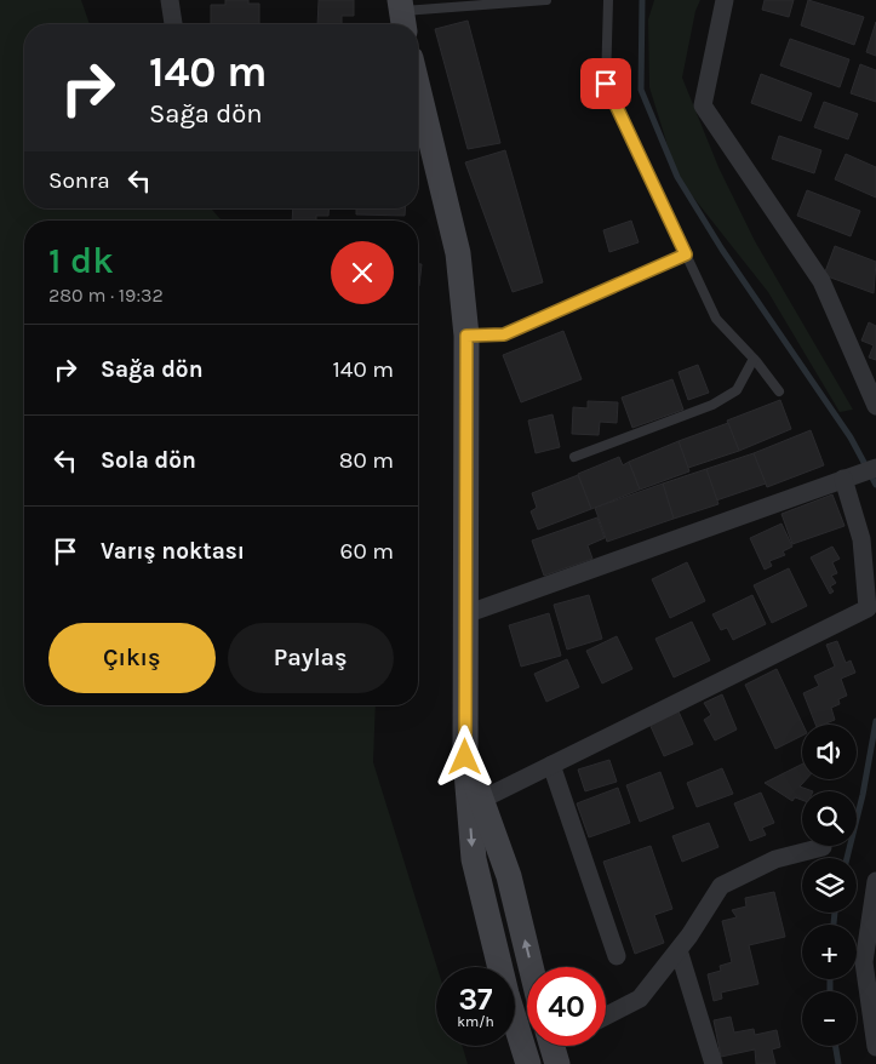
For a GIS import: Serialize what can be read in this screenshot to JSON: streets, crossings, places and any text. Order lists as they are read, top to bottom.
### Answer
{
  "page": {
    "turn": ["140 m", "Sağa dön"],
    "then": "Sonra",
    "heading": ["1 dk", "280 m · 19:32"],
    "list": [
      {
        "name": "Sağa dön",
        "value": "140 m"
      },
      {
        "name": "Sola dön",
        "value": "80 m"
      },
      {
        "name": "Varış noktası",
        "value": "60 m"
      }
    ],
    "buttons": ["Çıkış", "Paylaş"],
    "map_buttons": ["+", "−"],
    "speed": "37 km/h",
    "limit": "40"
  }
}
